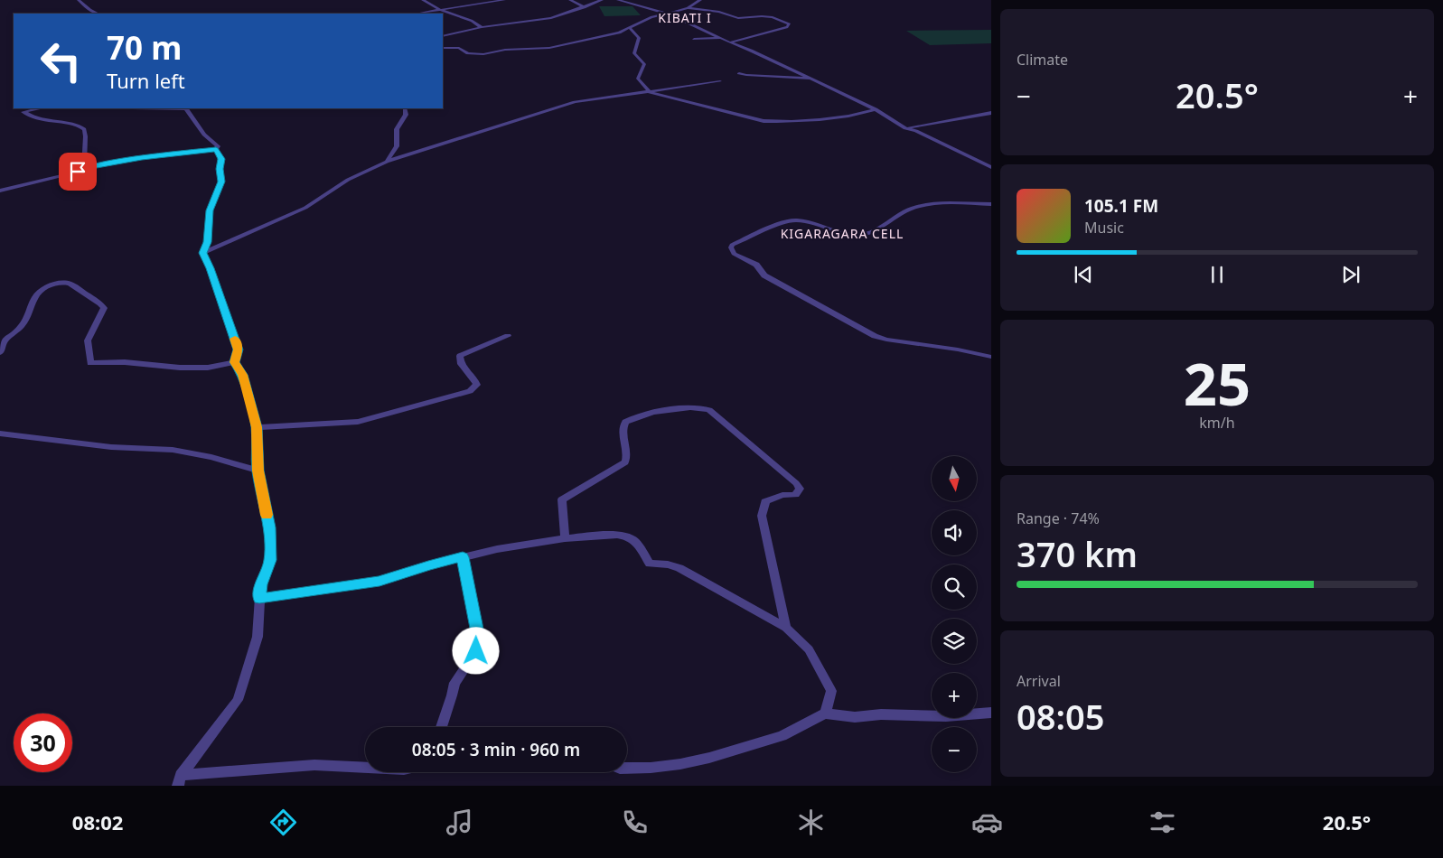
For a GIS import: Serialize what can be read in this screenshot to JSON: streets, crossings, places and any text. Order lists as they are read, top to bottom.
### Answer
{
  "districts": ["KIBATI I", "KIGARAGARA CELL"],
  "north": "bottom",
  "page": {
    "tile": [
      "Climate",
      ["25", "km/h"],
      ["Range · 74%", "370 km"],
      ["Arrival", "08:05"]
    ],
    "turn": ["70 m", "Turn left"],
    "heat": ["−", "20.5°", "+"],
    "song": ["105.1 FM", "Music"],
    "map_buttons": ["+", "−"],
    "limit": "30",
    "trip": "08:05 · 3 min · 960 m",
    "tabs": ["08:02", "20.5°"]
  }
}
